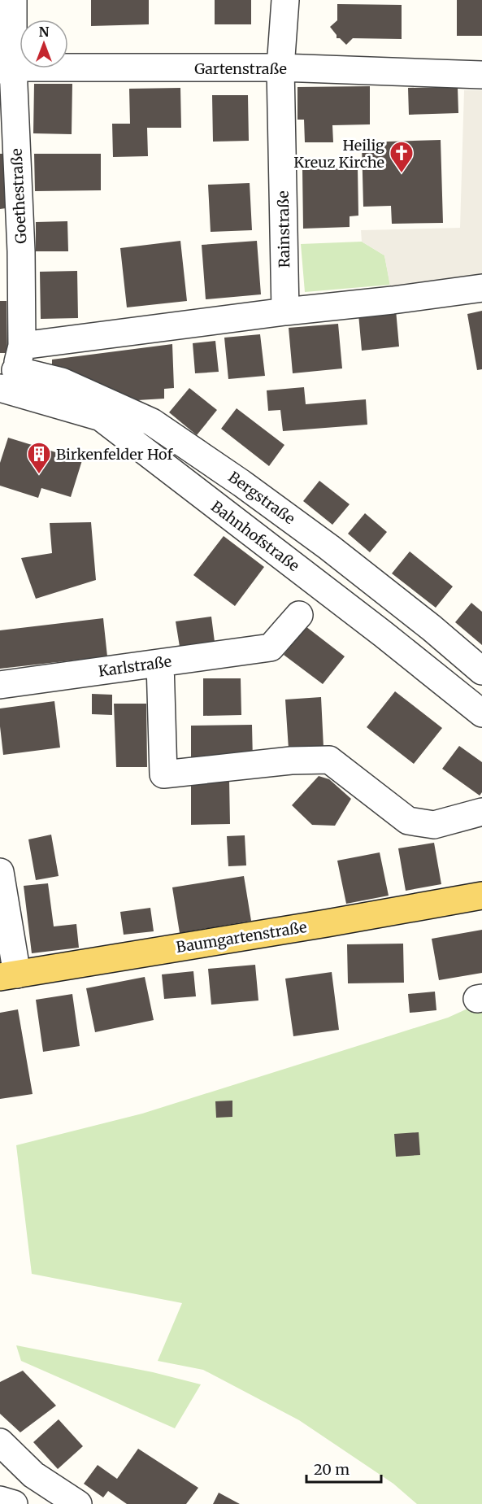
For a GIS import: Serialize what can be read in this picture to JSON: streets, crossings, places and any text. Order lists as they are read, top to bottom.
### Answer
{
  "streets": {
    "main road": ["Baumgartenstraße"],
    "street": [
      "Gartenstraße",
      "Goethestraße",
      "Rainstraße",
      "Bergstraße",
      "Bahnhofstraße",
      "Karlstraße"
    ]
  },
  "crossings": [
    ["Gartenstraße", "Goethestraße"],
    ["Gartenstraße", "Rainstraße"],
    ["Goethestraße", "Bergstraße"],
    ["Goethestraße", "Bahnhofstraße"],
    ["Bergstraße", "Bahnhofstraße"]
  ],
  "places": {
    "church": ["Heilig Kreuz Kirche"],
    "building": ["Birkenfelder Hof"]
  },
  "scale_bar": "20 m",
  "north": "top"
}
